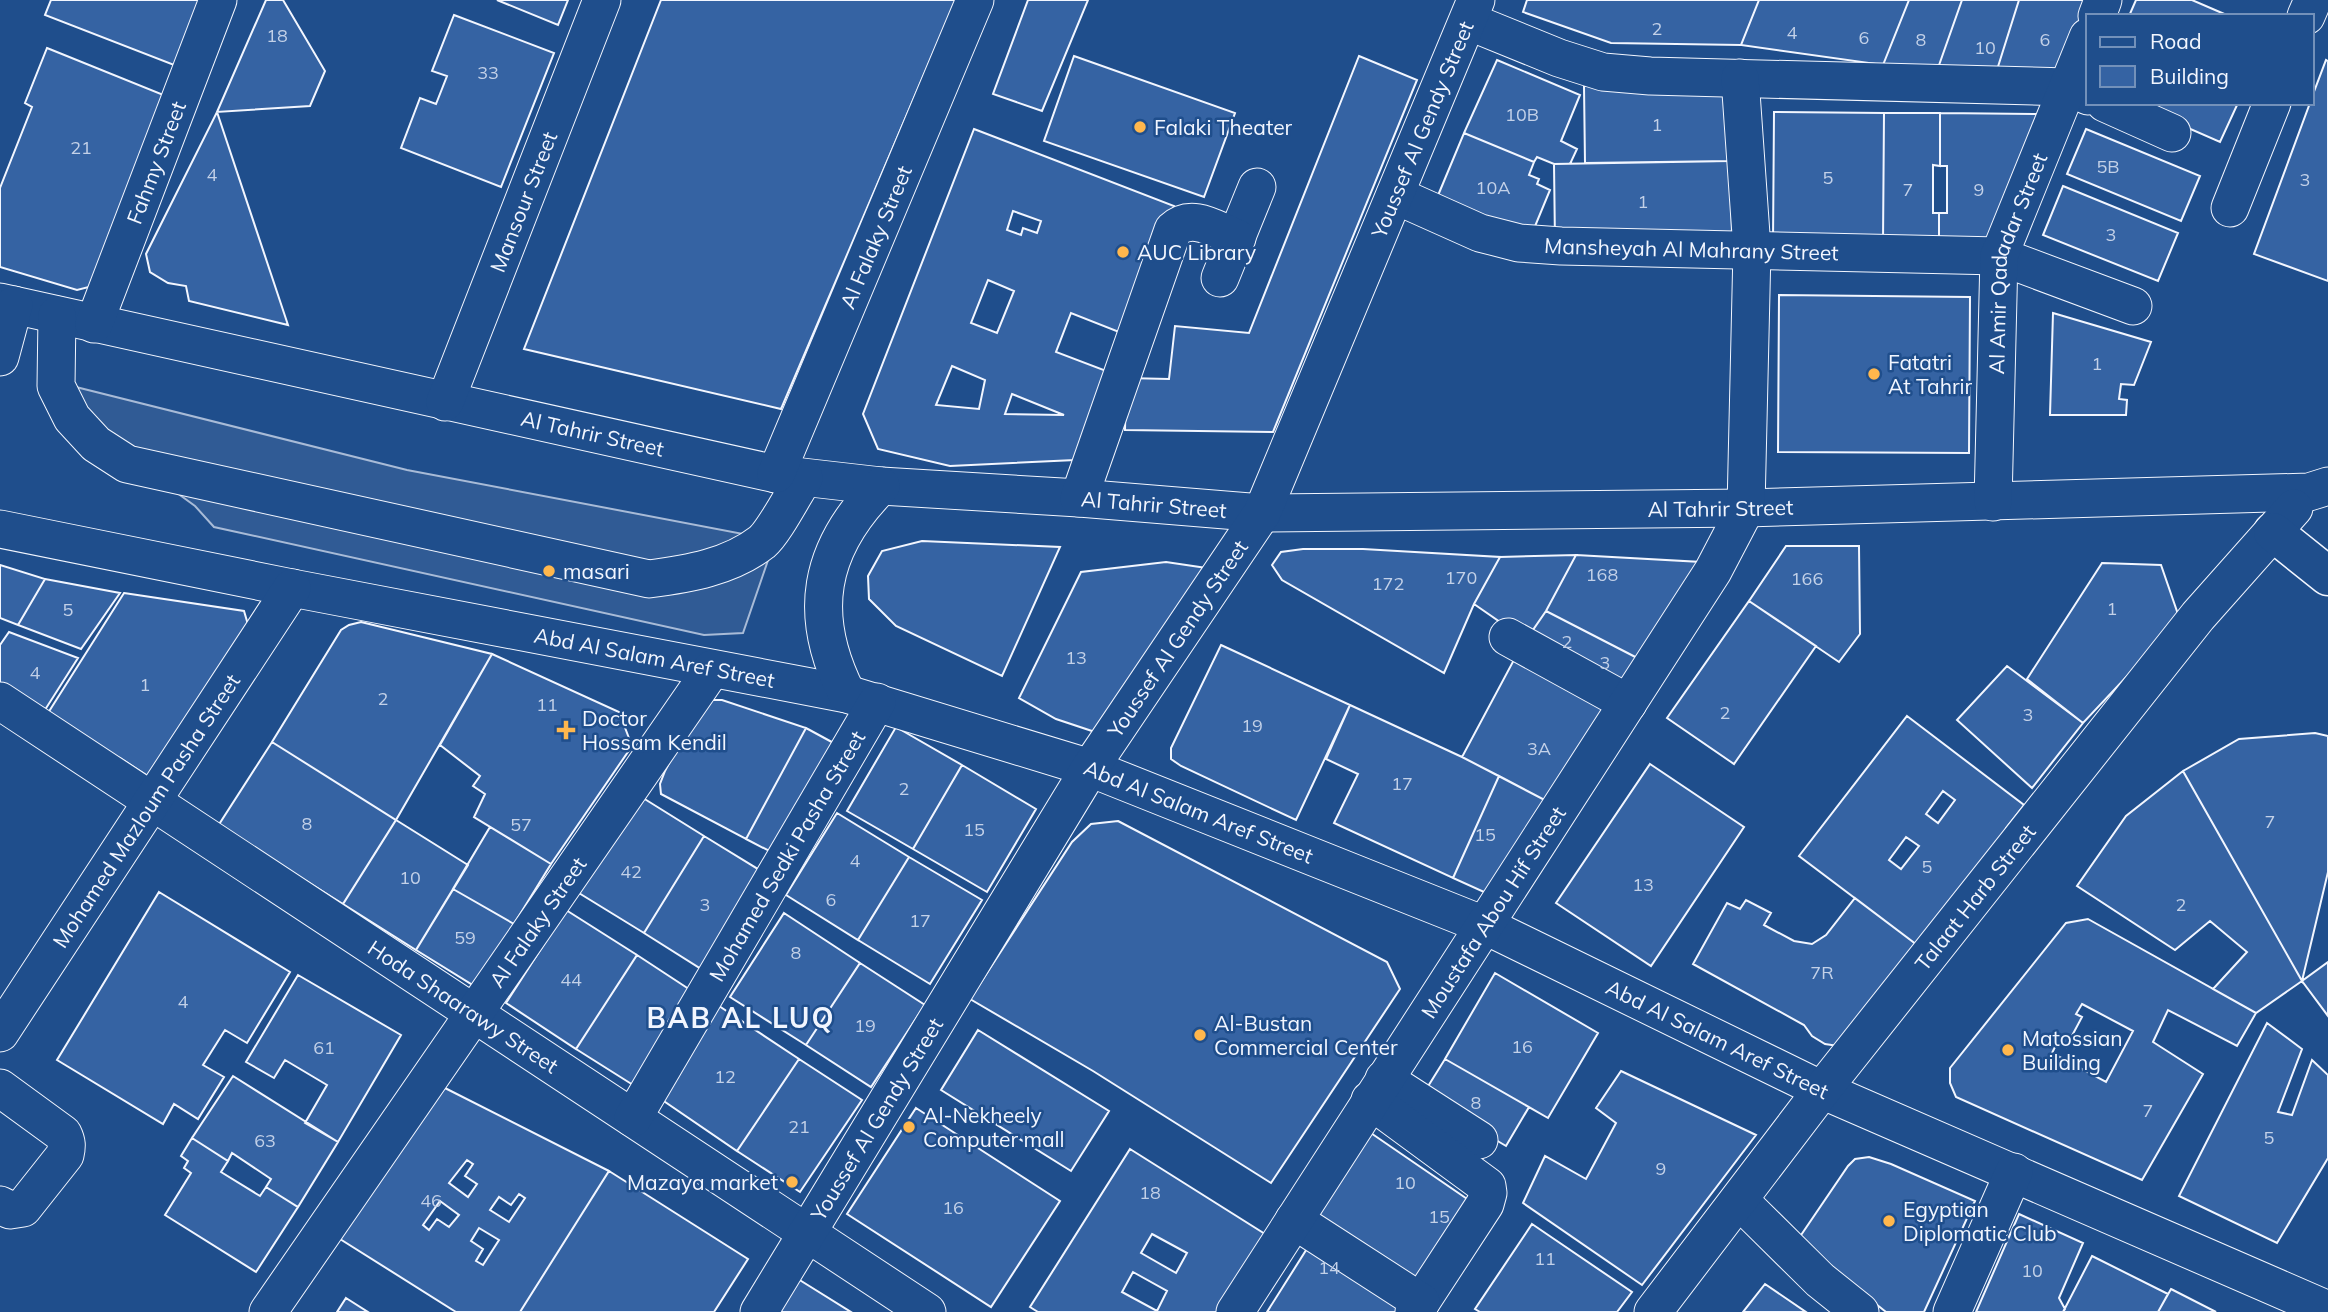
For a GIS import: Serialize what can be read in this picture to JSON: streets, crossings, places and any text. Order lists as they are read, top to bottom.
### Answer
{
  "streets": {
    "street": [
      "Youssef Al Gendy Street",
      "Fahmy Street",
      "Mansour Street",
      "Al Falaky Street",
      "Mansheyah Al Mahrany Street",
      "Al Amir Qadadar Street",
      "Al Tahrir Street",
      "Abd Al Salam Aref Street",
      "Mohamed Mazloum Pasha Street",
      "Mohamed Sedki Pasha Street",
      "Talaat Harb Street",
      "Moustafa Abou Hif Street",
      "Hoda Shaarawy Street"
    ]
  },
  "crossings": [
    ["Youssef Al Gendy Street", "Mansheyah Al Mahrany Street"],
    ["Youssef Al Gendy Street", "Al Tahrir Street"],
    ["Youssef Al Gendy Street", "Abd Al Salam Aref Street"],
    ["Youssef Al Gendy Street", "Hoda Shaarawy Street"],
    ["Fahmy Street", "Al Tahrir Street"],
    ["Mansour Street", "Al Tahrir Street"],
    ["Al Falaky Street", "Al Tahrir Street"],
    ["Al Falaky Street", "Abd Al Salam Aref Street"],
    ["Al Falaky Street", "Hoda Shaarawy Street"],
    ["Mansheyah Al Mahrany Street", "Al Amir Qadadar Street"],
    ["Al Amir Qadadar Street", "Al Tahrir Street"],
    ["Al Tahrir Street", "Talaat Harb Street"],
    ["Al Tahrir Street", "Moustafa Abou Hif Street"],
    ["Abd Al Salam Aref Street", "Mohamed Mazloum Pasha Street"],
    ["Abd Al Salam Aref Street", "Mohamed Sedki Pasha Street"],
    ["Abd Al Salam Aref Street", "Talaat Harb Street"],
    ["Abd Al Salam Aref Street", "Moustafa Abou Hif Street"],
    ["Mohamed Mazloum Pasha Street", "Hoda Shaarawy Street"],
    ["Mohamed Sedki Pasha Street", "Hoda Shaarawy Street"]
  ],
  "districts": ["BAB AL LUQ"],
  "places": {
    "other": [
      "Falaki Theater",
      "AUC Library",
      "Fatatri At Tahrir",
      "masari",
      "Al-Bustan Commercial Center",
      "Matossian Building",
      "Al-Nekheely Computer mall",
      "Mazaya market",
      "Egyptian Diplomatic Club"
    ],
    "health": ["Doctor Hossam Kendil"]
  },
  "house_numbers": [
    "2",
    "4",
    "18",
    "6",
    "8",
    "6",
    "10",
    "33",
    "10B",
    "1",
    "21",
    "5B",
    "4",
    "5",
    "3",
    "10A",
    "7",
    "9",
    "1",
    "3",
    "1",
    "168",
    "170",
    "166",
    "172",
    "1",
    "5",
    "2",
    "13",
    "3",
    "4",
    "1",
    "2",
    "11",
    "2",
    "3",
    "19",
    "3A",
    "17",
    "2",
    "7",
    "8",
    "57",
    "15",
    "15",
    "4",
    "5",
    "42",
    "10",
    "13",
    "6",
    "3",
    "2",
    "17",
    "59",
    "8",
    "7R",
    "44",
    "4",
    "19",
    "16",
    "61",
    "12",
    "8",
    "7",
    "21",
    "5",
    "63",
    "9",
    "10",
    "18",
    "46",
    "16",
    "15",
    "11",
    "14",
    "10"
  ],
  "legend": ["Road", "Building"]
}
